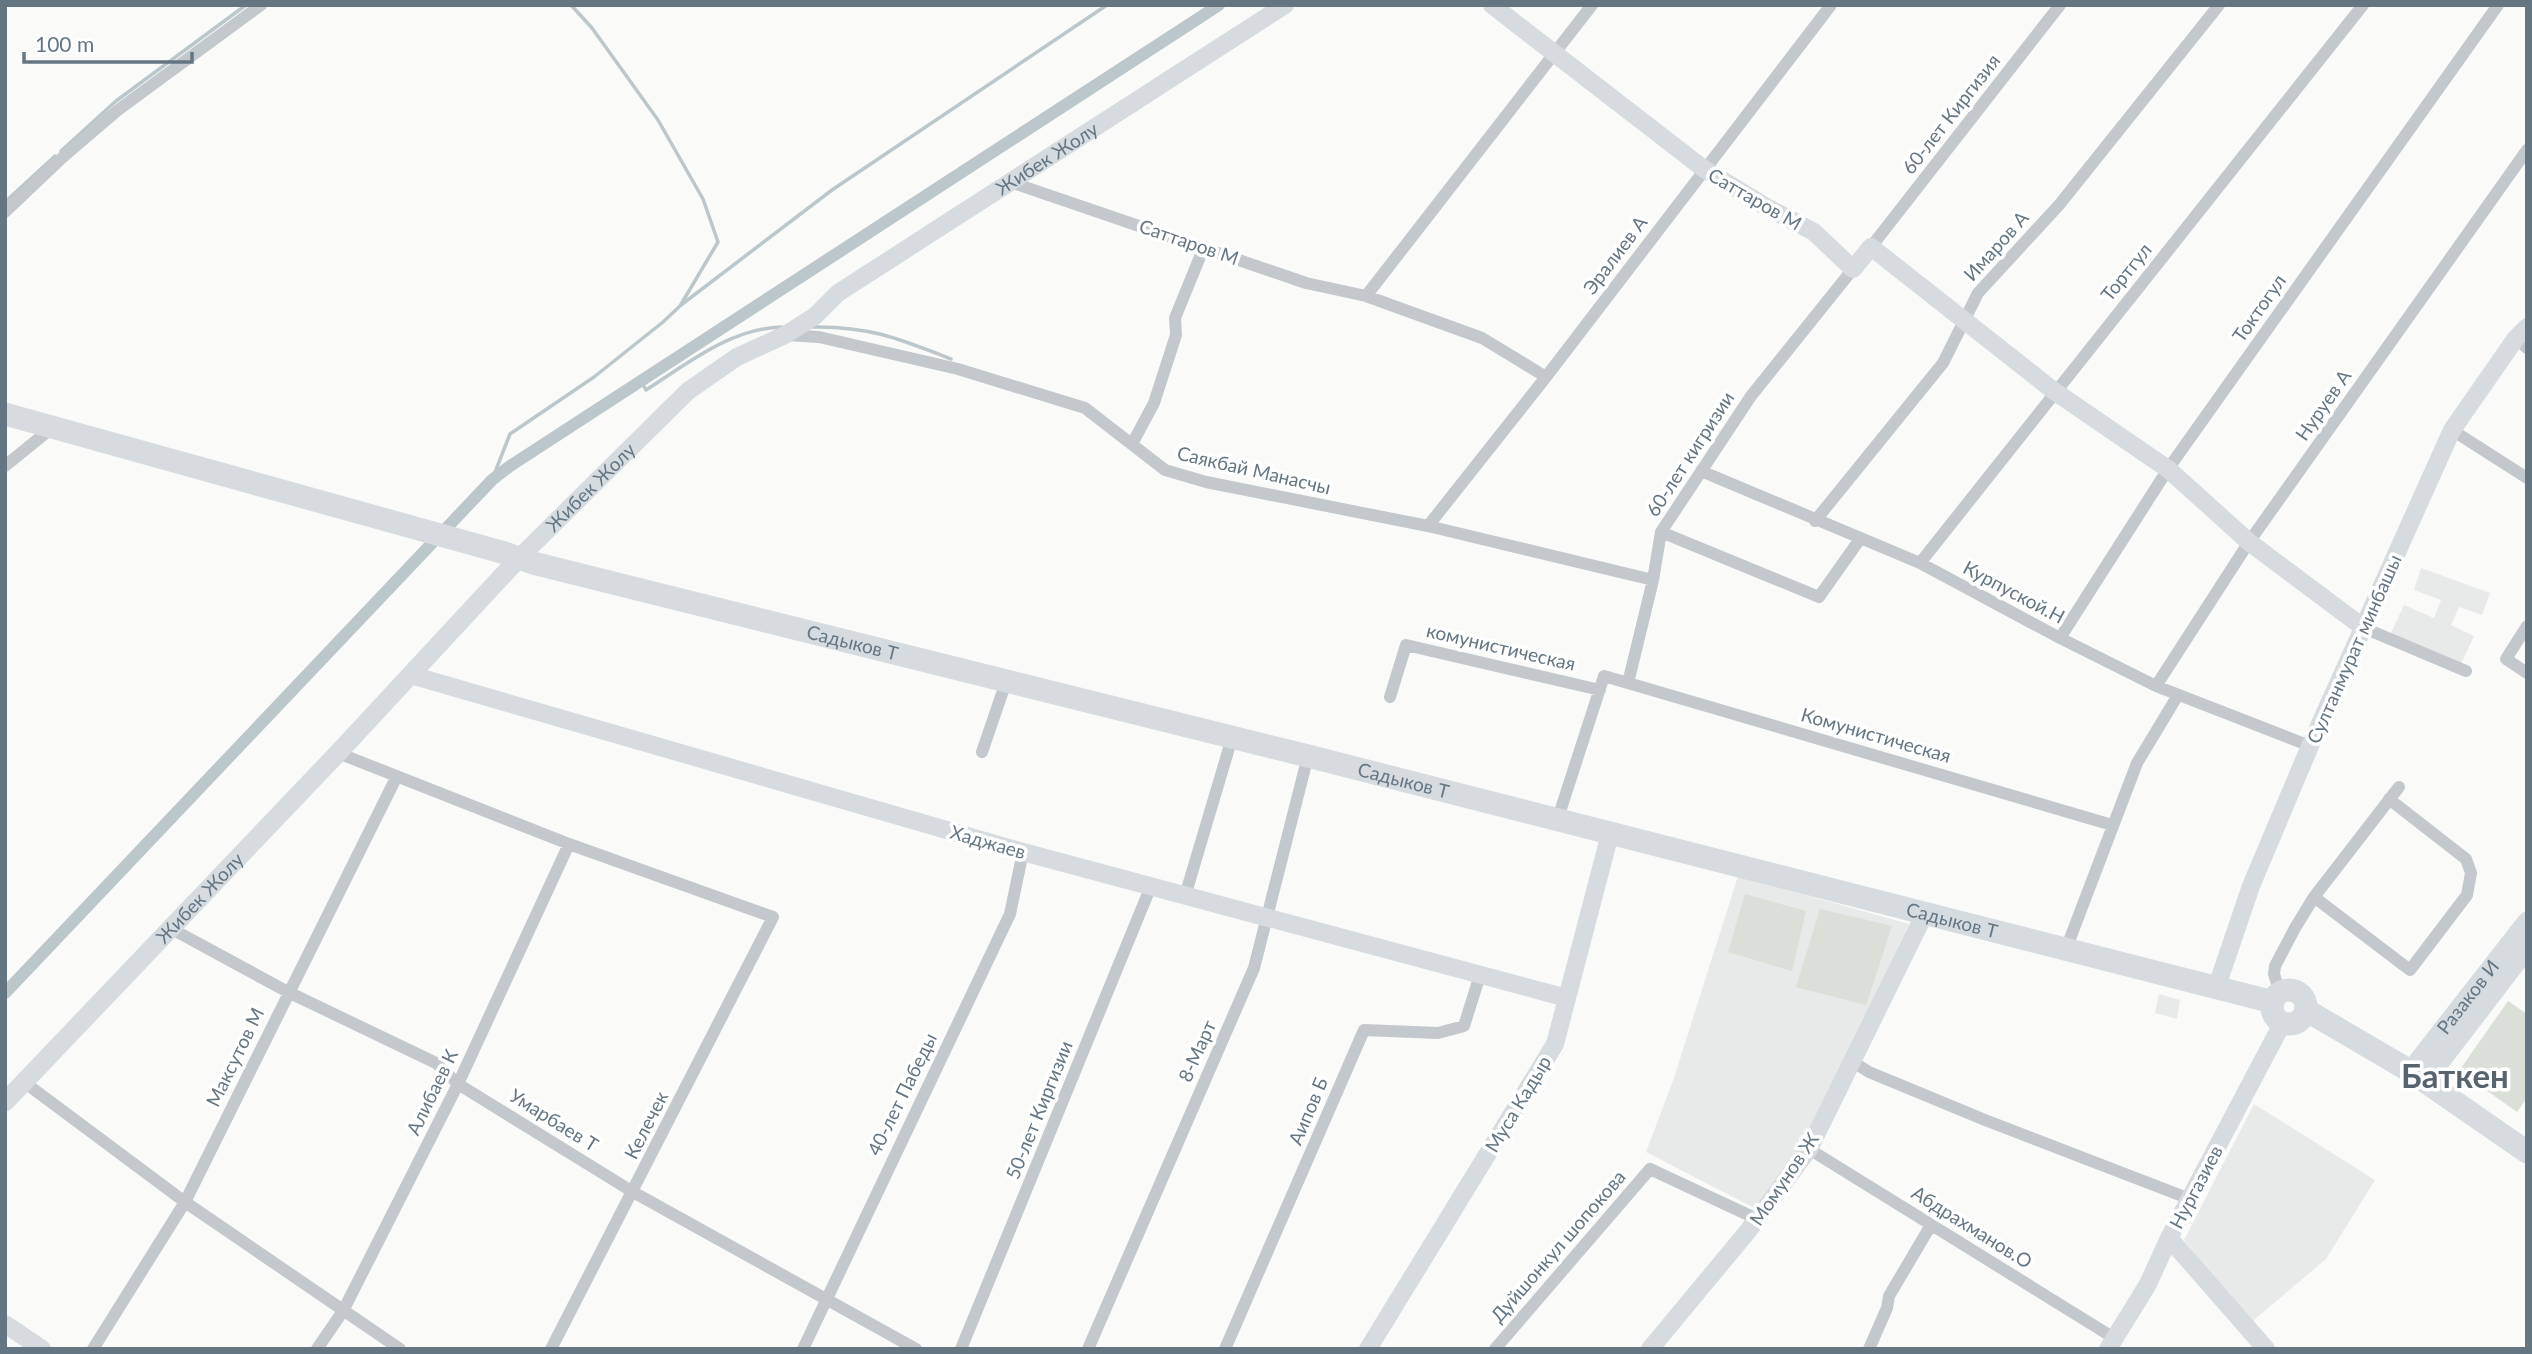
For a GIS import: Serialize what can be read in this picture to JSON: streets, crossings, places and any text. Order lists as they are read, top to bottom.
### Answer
{
  "streets": {
    "highway": ["Садыков Т"],
    "main road": ["Жибек Жолу", "Разаков И"],
    "street": [
      "60-лет Киргизия",
      "Саттаров М",
      "Имаров А",
      "Эралиев А",
      "Тортгул",
      "Токтогул",
      "Нуруев А",
      "60-лет кигризии",
      "Саякбай Манасчы",
      "Курпуской.Н",
      "комунистическая",
      "Султанмурат минбашы",
      "Комунистическая",
      "Хаджаев",
      "8-Март",
      "Максутов М",
      "Алибаев К",
      "40-лет Пабеды",
      "Муса Кадыр",
      "50-лет Киргизии",
      "Аипов Б",
      "Умарбаев Т",
      "Келечек",
      "Момунов Ж",
      "Нургазиев",
      "Абдрахманов.О",
      "Дуйшонкул шопокова"
    ]
  },
  "crossings": [
    ["Жибек Жолу", "Саттаров М"],
    ["Жибек Жолу", "Саякбай Манасчы"],
    ["Жибек Жолу", "Садыков Т"],
    ["Жибек Жолу", "Хаджаев"],
    ["Жибек Жолу", "Умарбаев Т"],
    ["Саттаров М", "Эралиев А"],
    ["Саттаров М", "60-лет кигризии"],
    ["Имаров А", "Курпуской.Н"],
    ["Эралиев А", "Саякбай Манасчы"],
    ["Тортгул", "Курпуской.Н"],
    ["Токтогул", "Курпуской.Н"],
    ["Нуруев А", "Курпуской.Н"],
    ["60-лет кигризии", "Саякбай Манасчы"],
    ["60-лет кигризии", "Курпуской.Н"],
    ["60-лет кигризии", "Комунистическая"],
    ["Курпуской.Н", "Султанмурат минбашы"],
    ["Садыков Т", "Султанмурат минбашы"],
    ["Садыков Т", "8-Март"],
    ["Садыков Т", "Муса Кадыр"],
    ["Садыков Т", "Момунов Ж"],
    ["Садыков Т", "Нургазиев"],
    ["Хаджаев", "8-Март"],
    ["Хаджаев", "40-лет Пабеды"],
    ["Хаджаев", "Муса Кадыр"],
    ["Хаджаев", "50-лет Киргизии"],
    ["Хаджаев", "Аипов Б"],
    ["Максутов М", "Умарбаев Т"],
    ["Алибаев К", "Умарбаев Т"],
    ["Алибаев К", "Келечек"],
    ["40-лет Пабеды", "Умарбаев Т"],
    ["Умарбаев Т", "Келечек"],
    ["Момунов Ж", "Абдрахманов.О"],
    ["Момунов Ж", "Дуйшонкул шопокова"],
    ["Нургазиев", "Абдрахманов.О"]
  ],
  "districts": ["Баткен"],
  "scale_bar": "100 m"
}
